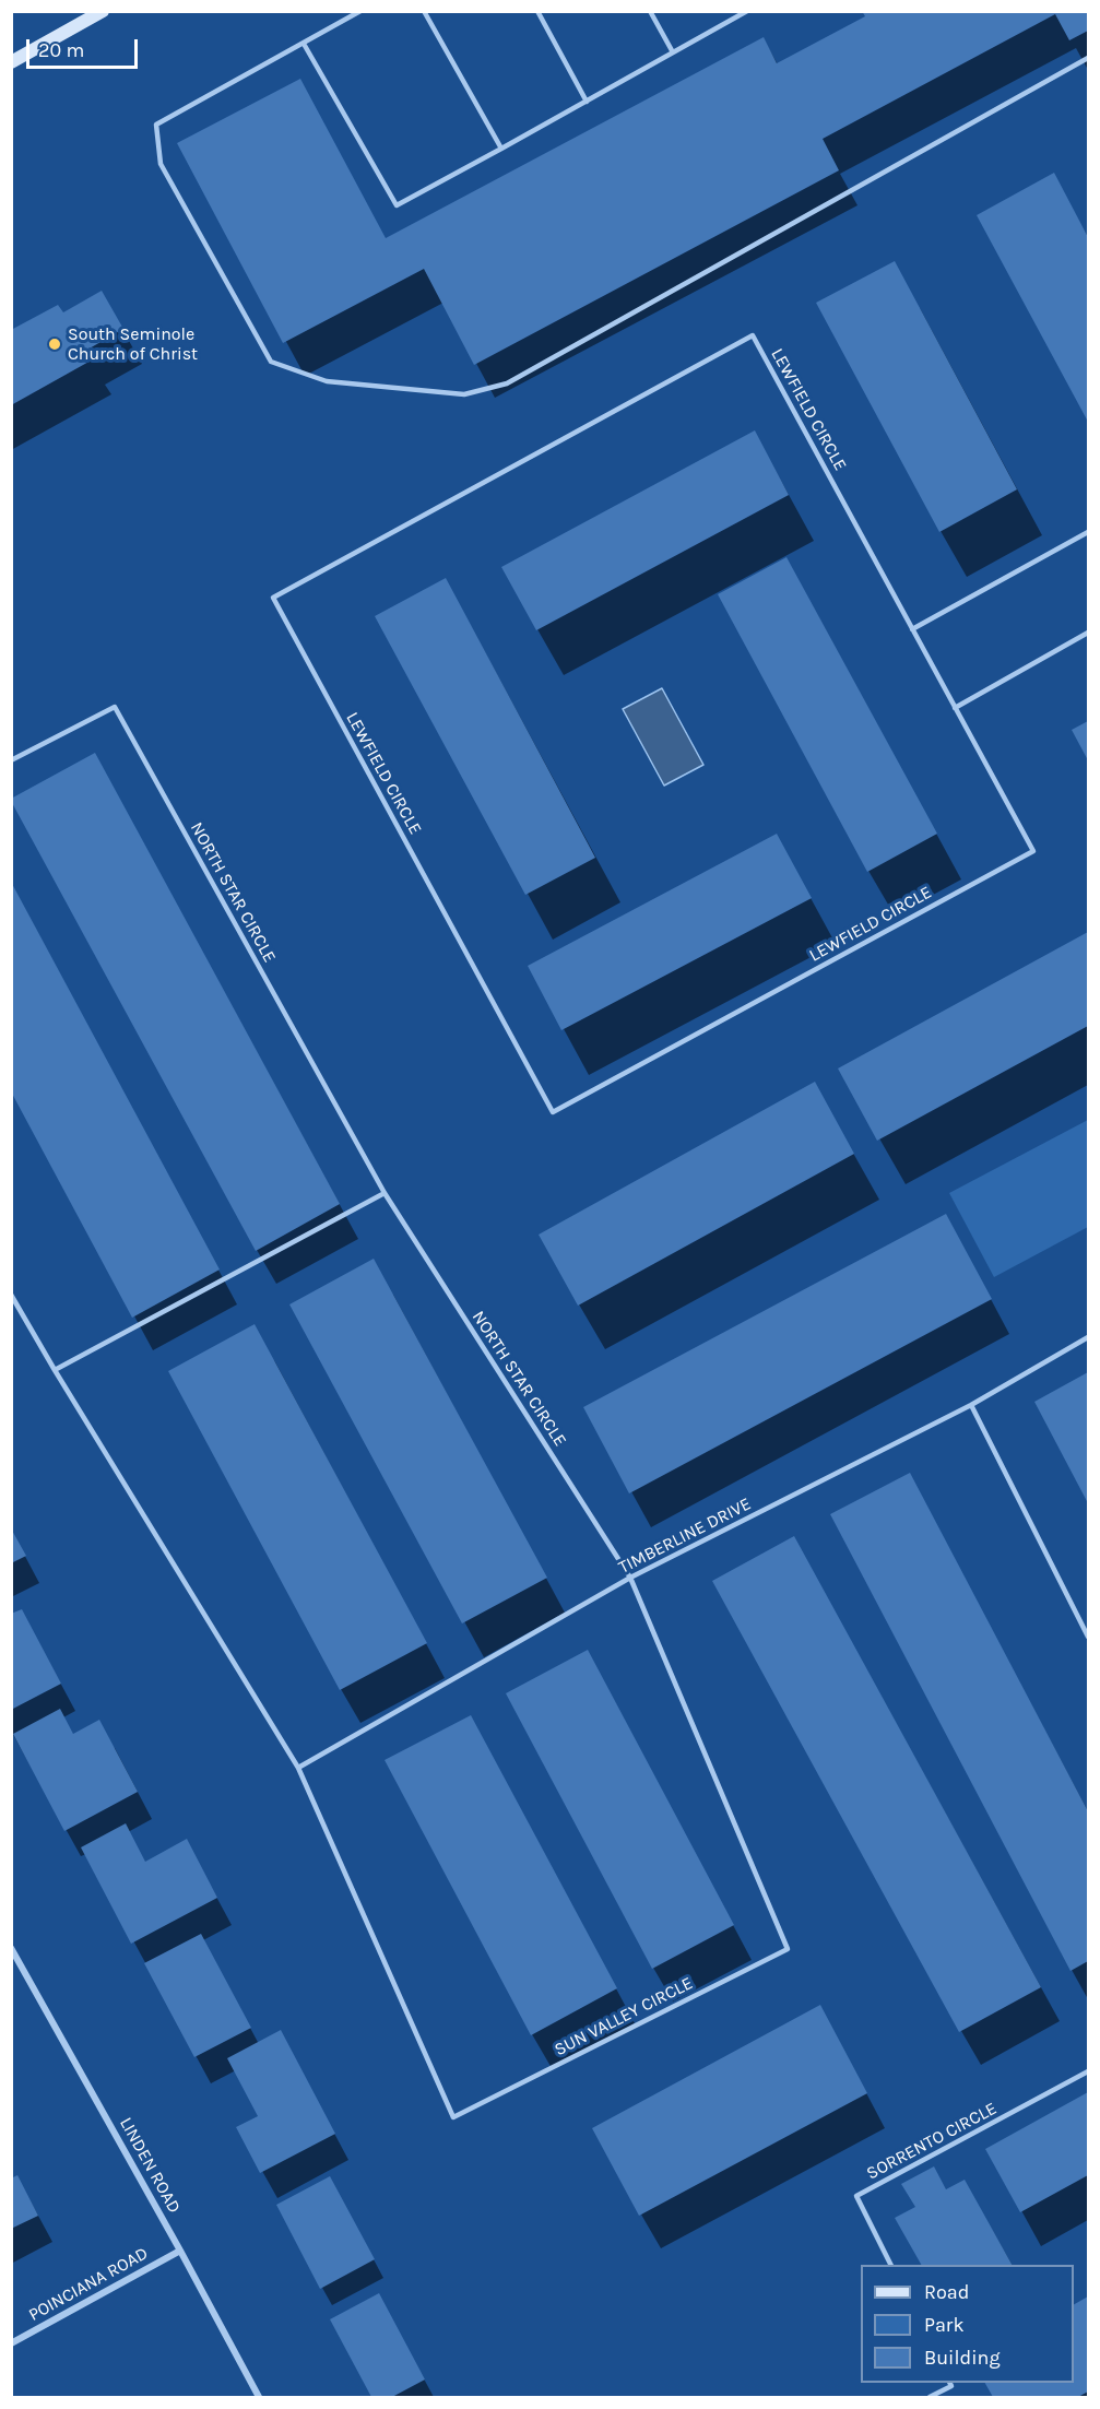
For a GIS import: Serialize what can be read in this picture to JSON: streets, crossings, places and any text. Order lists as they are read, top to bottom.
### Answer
{
  "streets": {
    "street": ["LINDEN ROAD", "POINCIANA ROAD"],
    "lane": [
      "LEWFIELD CIRCLE",
      "NORTH STAR CIRCLE",
      "TIMBERLINE DRIVE",
      "SUN VALLEY CIRCLE",
      "SORRENTO CIRCLE"
    ]
  },
  "crossings": [
    ["NORTH STAR CIRCLE", "TIMBERLINE DRIVE"],
    ["NORTH STAR CIRCLE", "SUN VALLEY CIRCLE"],
    ["TIMBERLINE DRIVE", "SUN VALLEY CIRCLE"],
    ["LINDEN ROAD", "POINCIANA ROAD"]
  ],
  "places": ["South Seminole Church of Christ"],
  "legend": ["Road", "Park", "Building"],
  "scale_bar": "20 m"
}
